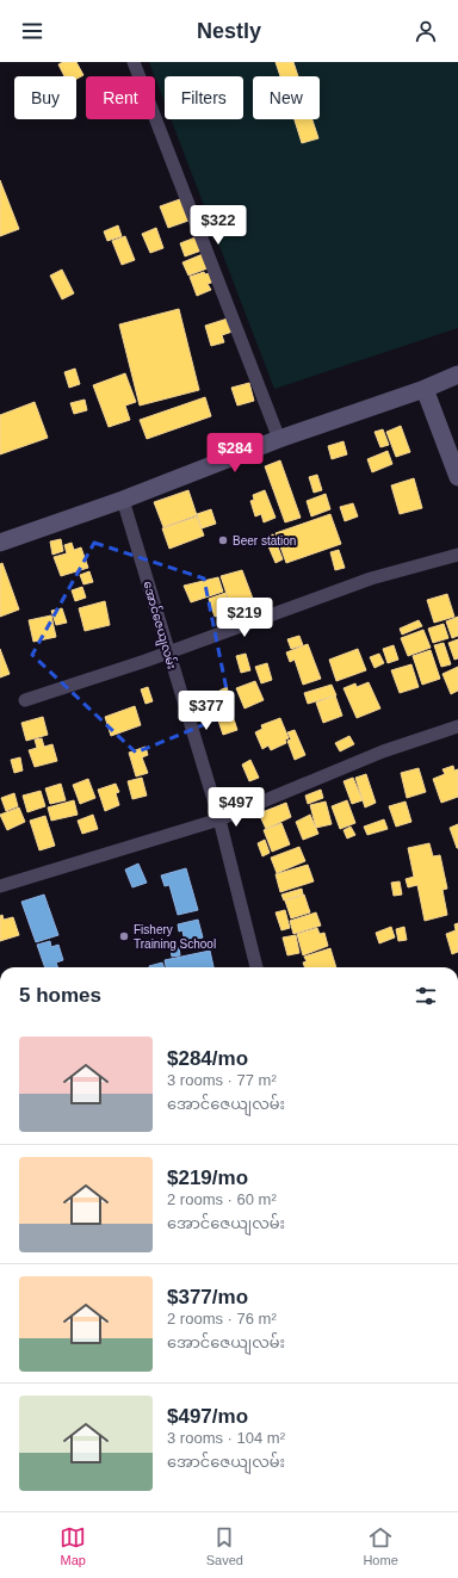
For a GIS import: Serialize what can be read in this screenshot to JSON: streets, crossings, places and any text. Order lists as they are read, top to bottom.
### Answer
{
  "streets": {
    "street": ["အောင်ဇေယျလမ်း"]
  },
  "places": ["Beer station", "Fishery Training School"],
  "page": {
    "header": "Nestly",
    "chip": [
      "Buy",
      "Rent",
      "Filters",
      "New"
    ],
    "price": [
      "$322",
      "$284",
      "$219",
      "$377",
      "$497"
    ],
    "heading": "5 homes",
    "list": [
      {
        "name": "$284/mo",
        "note": "3 rooms · 77 m² · အောင်ဇေယျလမ်း"
      },
      {
        "name": "$219/mo",
        "note": "2 rooms · 60 m² · အောင်ဇေယျလမ်း"
      },
      {
        "name": "$377/mo",
        "note": "2 rooms · 76 m² · အောင်ဇေယျလမ်း"
      },
      {
        "name": "$497/mo",
        "note": "3 rooms · 104 m² · အောင်ဇေယျလမ်း"
      }
    ],
    "tabs": ["Map", "Saved", "Home"]
  }
}
